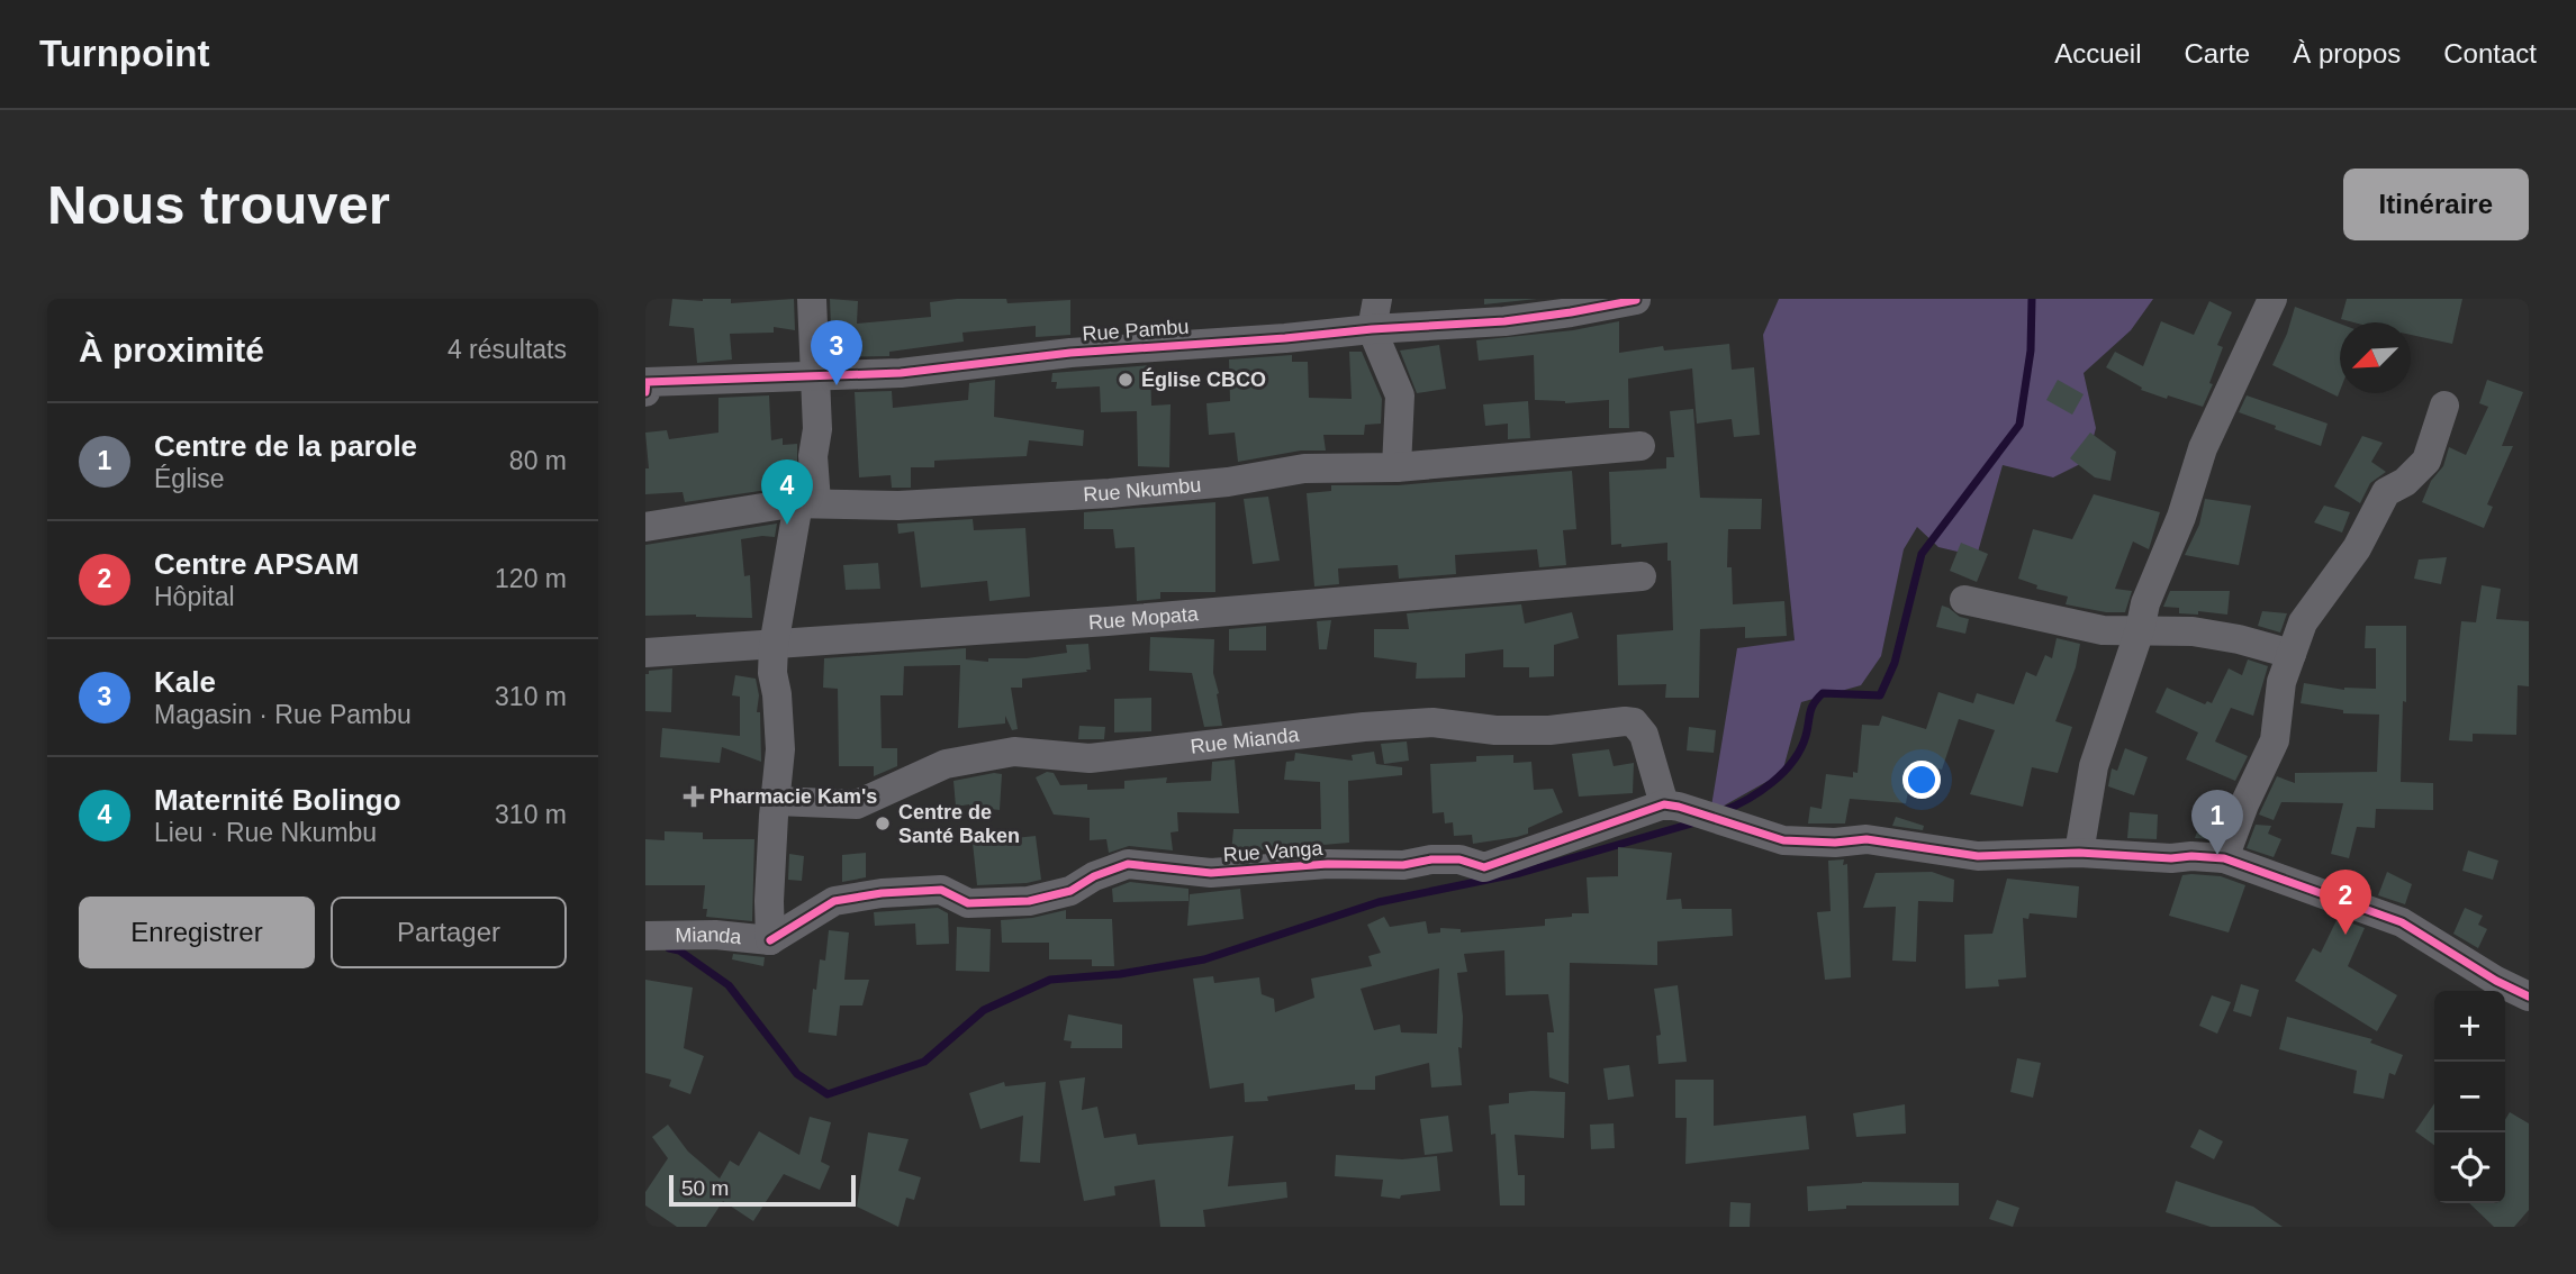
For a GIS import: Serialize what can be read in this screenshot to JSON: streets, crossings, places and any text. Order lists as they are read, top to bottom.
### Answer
{
  "streets": {
    "street": [
      "Rue Pambu",
      "Rue Nkumbu",
      "Rue Mopata",
      "Rue Mianda",
      "Rue Vanga",
      "Mianda"
    ]
  },
  "crossings": [
    ["Rue Mianda", "Rue Vanga"],
    ["Rue Vanga", "Mianda"]
  ],
  "places": {
    "other": ["Église CBCO", "Centre de Santé Baken"],
    "health": ["Pharmacie Kam's"]
  },
  "scale_bar": "50 m",
  "north": "bottom left",
  "page": {
    "header": "Turnpoint",
    "nav": [
      "Accueil",
      "Carte",
      "À propos",
      "Contact"
    ],
    "buttons": [
      "Itinéraire",
      ["Enregistrer", "Partager"]
    ],
    "title": "Nous trouver",
    "heading": ["À proximité", "4 résultats"],
    "pins": [
      "3",
      "4",
      "1",
      "2"
    ],
    "list": [
      {
        "mark": "1",
        "name": "Centre de la parole",
        "note": "Église",
        "value": "80 m"
      },
      {
        "mark": "2",
        "name": "Centre APSAM",
        "note": "Hôpital",
        "value": "120 m"
      },
      {
        "mark": "3",
        "name": "Kale",
        "note": "Magasin · Rue Pambu",
        "value": "310 m"
      },
      {
        "mark": "4",
        "name": "Maternité Bolingo",
        "note": "Lieu · Rue Nkumbu",
        "value": "310 m"
      }
    ],
    "map_buttons": ["+", "−"],
    "scale": "50 m"
  }
}
